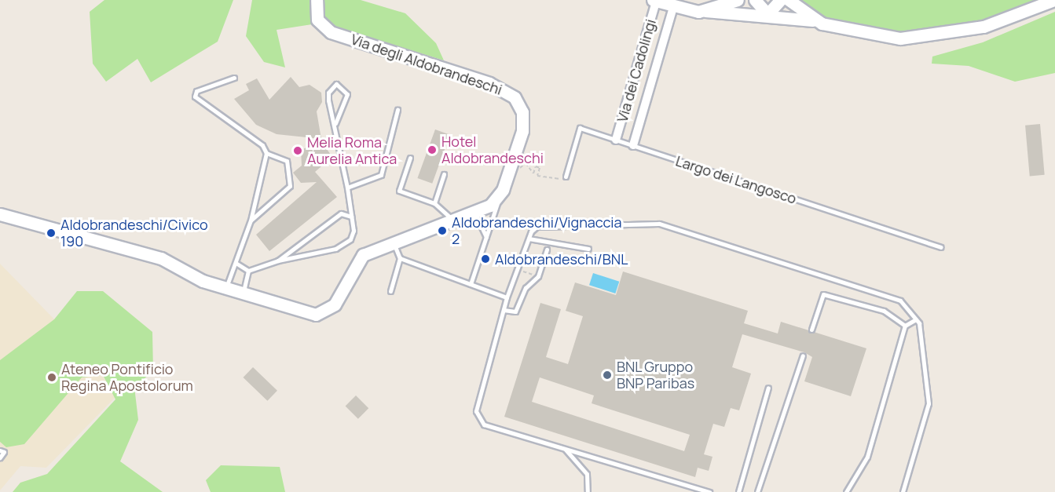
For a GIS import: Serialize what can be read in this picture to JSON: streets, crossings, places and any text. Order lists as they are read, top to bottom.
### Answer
{
  "streets": {
    "street": ["Via degli Aldobrandeschi", "Via dei Cadolingi"],
    "lane": ["Largo dei Langosco"]
  },
  "crossings": [
    ["Via dei Cadolingi", "Largo dei Langosco"]
  ],
  "places": [
    "Hotel Aldobrandeschi",
    "Melia Roma Aurelia Antica",
    "Aldobrandeschi/Vignaccia 2",
    "Aldobrandeschi/Civico 190",
    "Aldobrandeschi/BNL",
    "BNL Gruppo BNP Paribas",
    "Ateneo Pontificio Regina Apostolorum"
  ]
}
